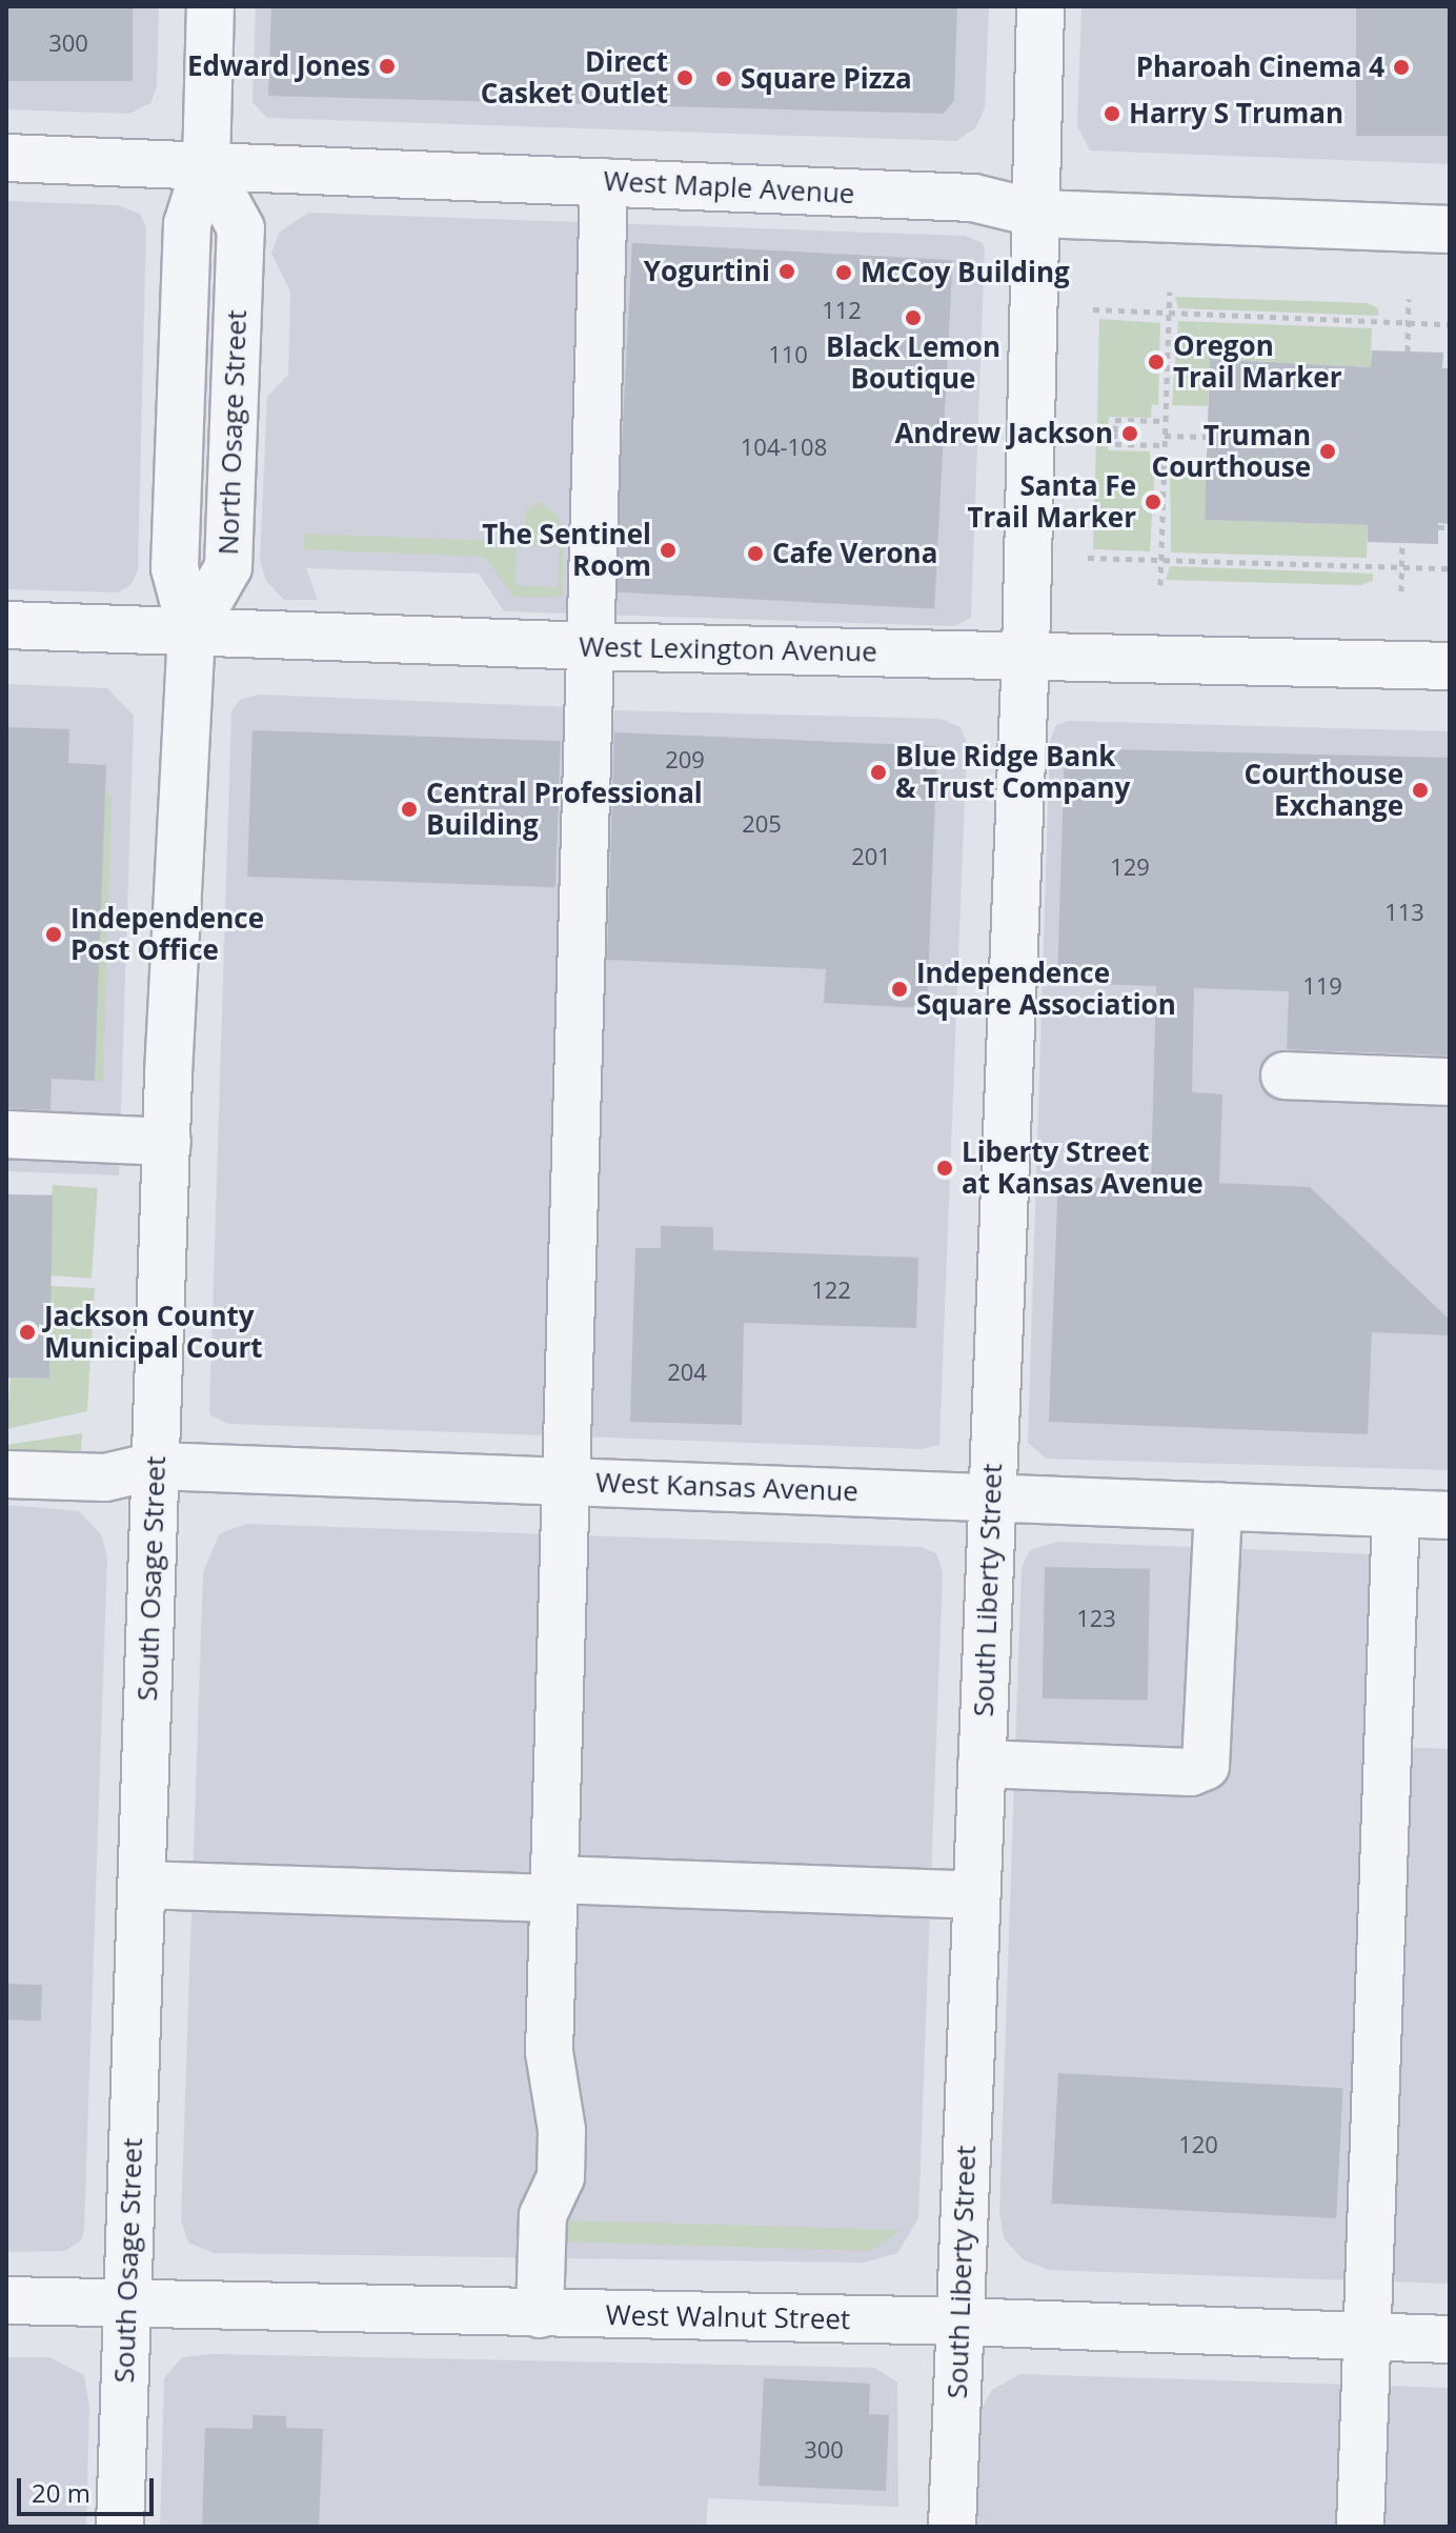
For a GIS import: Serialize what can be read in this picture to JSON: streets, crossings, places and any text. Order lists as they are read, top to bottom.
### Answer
{
  "streets": {
    "street": [
      "West Maple Avenue",
      "North Osage Street",
      "West Lexington Avenue",
      "West Kansas Avenue",
      "South Osage Street",
      "South Liberty Street",
      "West Walnut Street"
    ]
  },
  "crossings": [
    ["West Maple Avenue", "North Osage Street"],
    ["West Maple Avenue", "South Liberty Street"],
    ["North Osage Street", "West Lexington Avenue"],
    ["North Osage Street", "South Osage Street"],
    ["West Lexington Avenue", "South Osage Street"],
    ["West Lexington Avenue", "South Liberty Street"],
    ["West Kansas Avenue", "South Osage Street"],
    ["West Kansas Avenue", "South Liberty Street"],
    ["South Osage Street", "West Walnut Street"],
    ["South Liberty Street", "West Walnut Street"]
  ],
  "places": [
    "Edward Jones",
    "Pharoah Cinema 4",
    "Direct Casket Outlet",
    "Square Pizza",
    "Harry S Truman",
    "Yogurtini",
    "McCoy Building",
    "Black Lemon Boutique",
    "Oregon Trail Marker",
    "Andrew Jackson",
    "Truman Courthouse",
    "Santa Fe Trail Marker",
    "The Sentinel Room",
    "Cafe Verona",
    "Blue Ridge Bank & Trust Company",
    "Courthouse Exchange",
    "Central Professional Building",
    "Independence Post Office",
    "Independence Square Association",
    "Liberty Street at Kansas Avenue",
    "Jackson County Municipal Court"
  ],
  "house_numbers": [
    "300",
    "112",
    "110",
    "104-108",
    "209",
    "205",
    "201",
    "129",
    "113",
    "119",
    "122",
    "204",
    "123",
    "120",
    "300"
  ],
  "scale_bar": "20 m"
}
